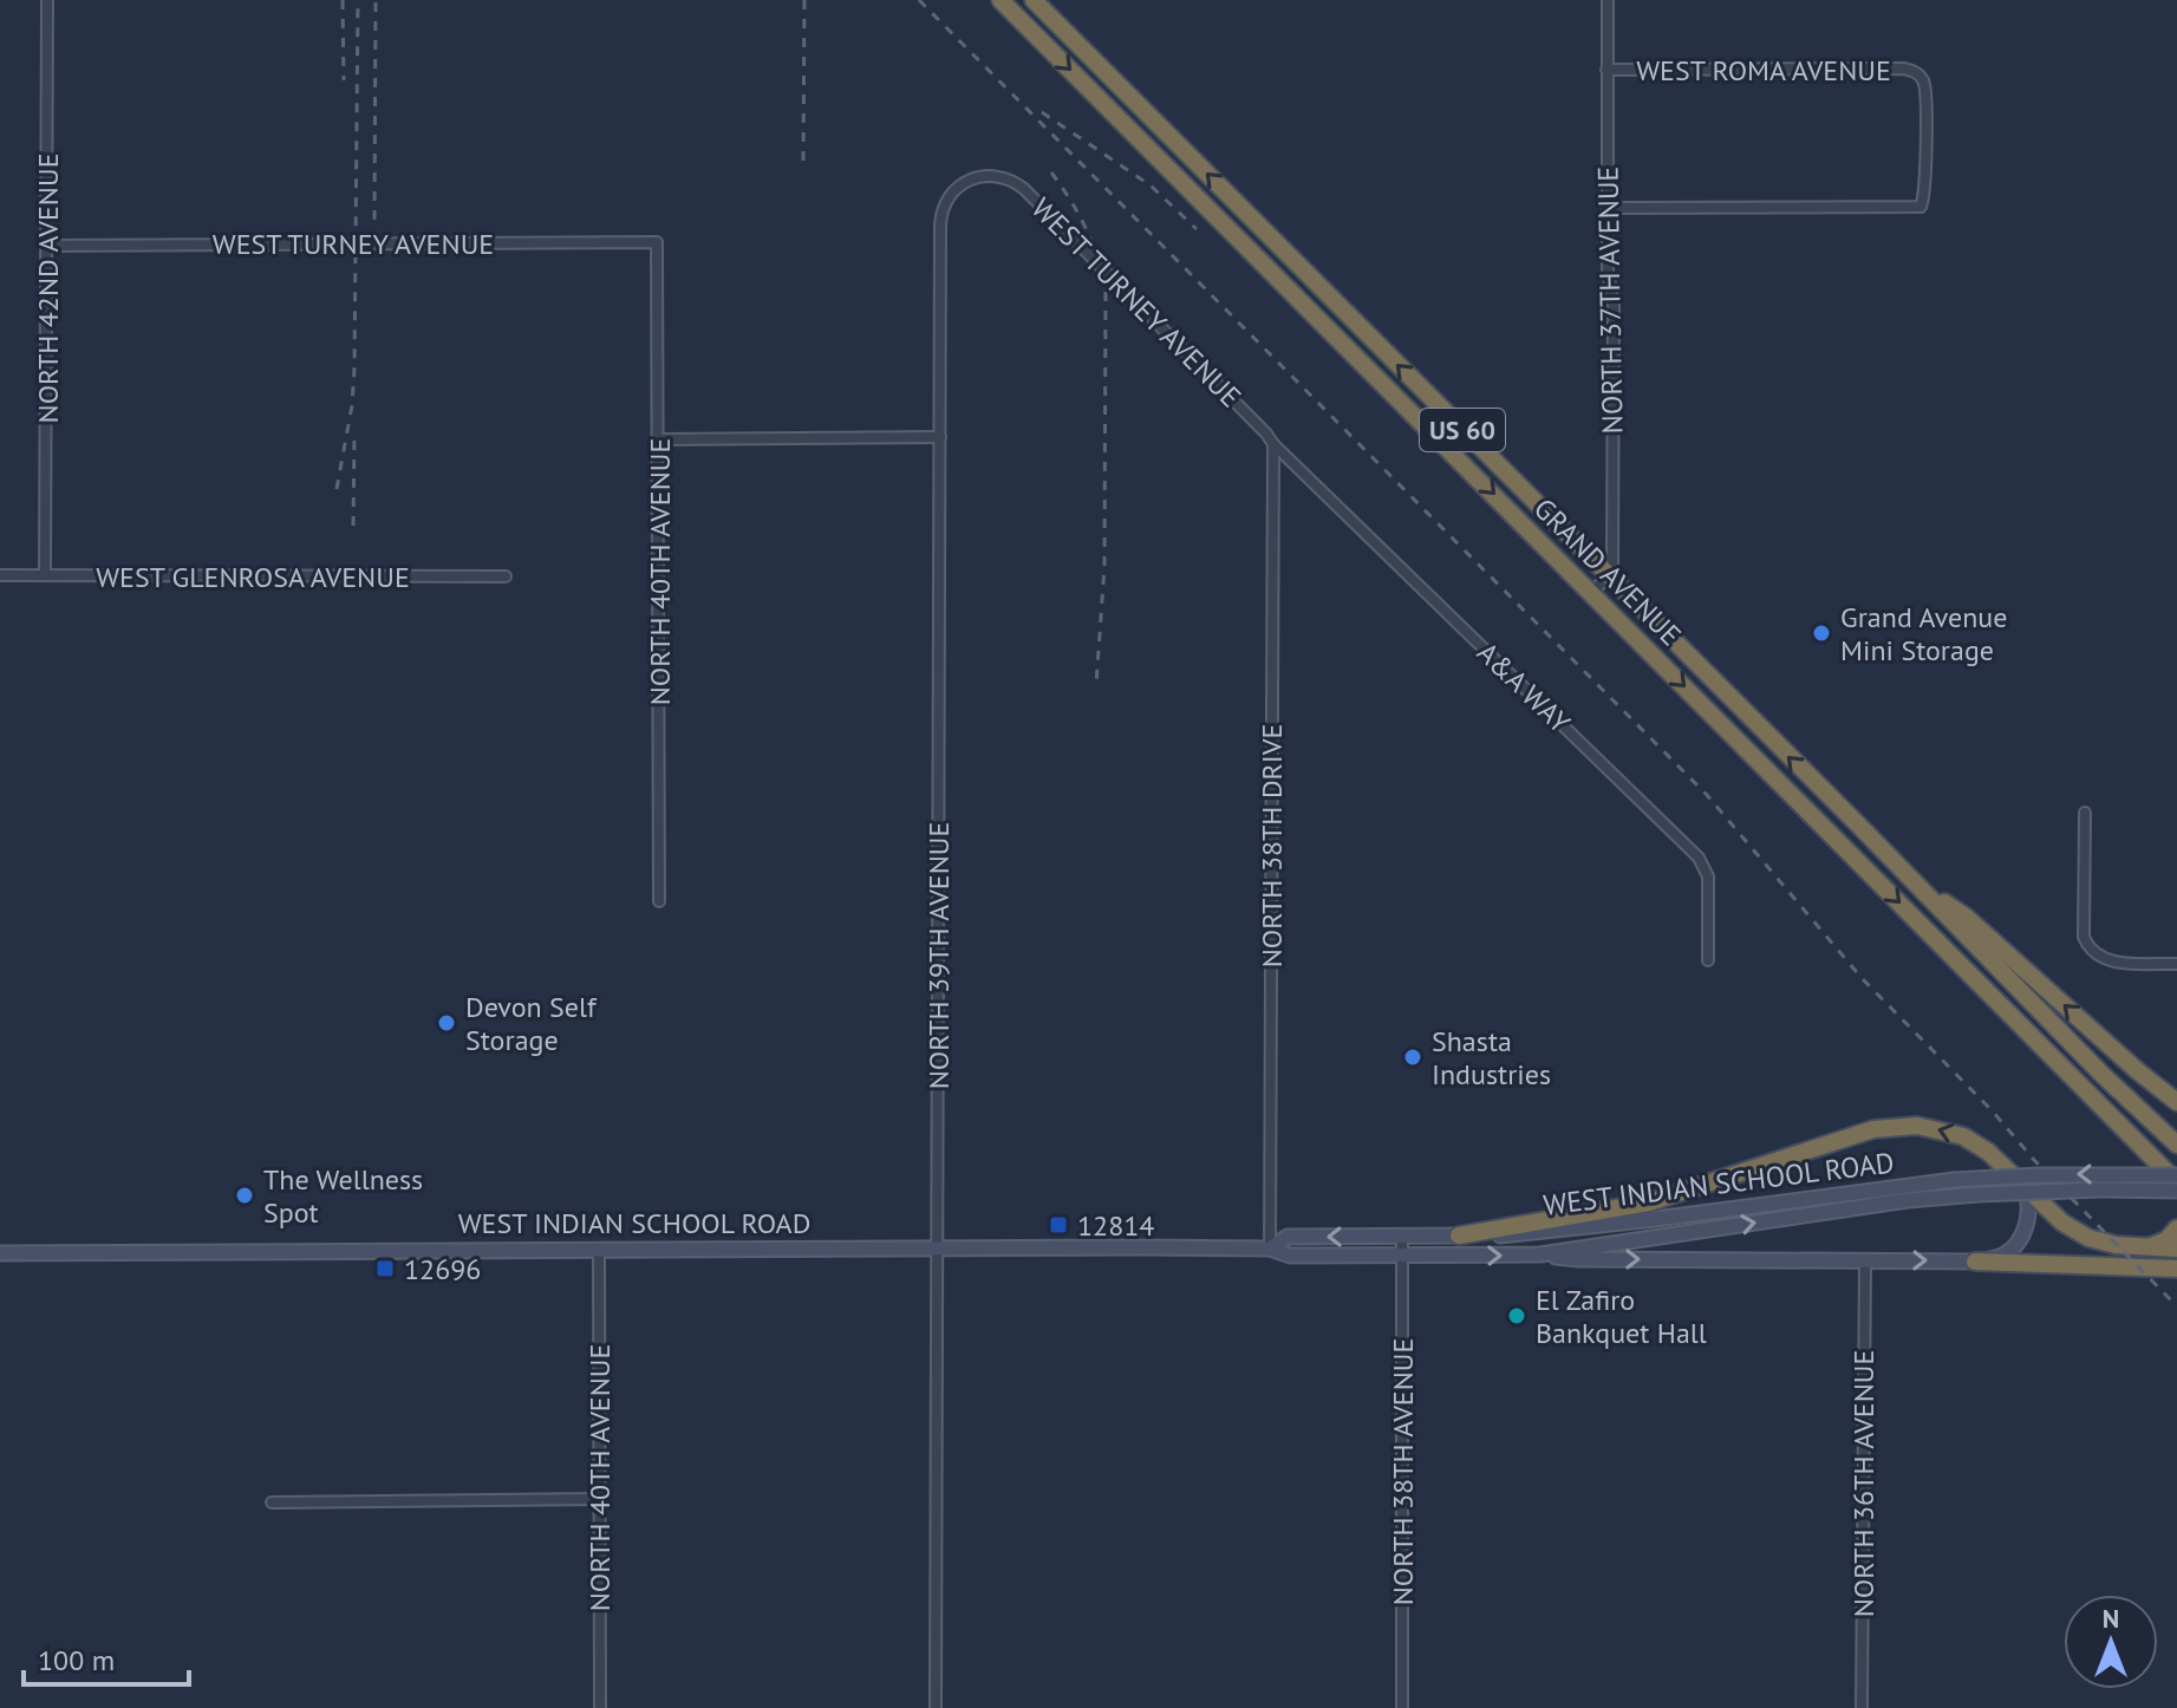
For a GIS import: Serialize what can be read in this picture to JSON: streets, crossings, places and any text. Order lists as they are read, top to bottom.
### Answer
{
  "streets": {
    "highway": ["US 60", "GRAND AVENUE"],
    "main road": ["WEST INDIAN SCHOOL ROAD"],
    "street": [
      "WEST ROMA AVENUE",
      "WEST TURNEY AVENUE",
      "NORTH 42ND AVENUE",
      "NORTH 37TH AVENUE",
      "NORTH 40TH AVENUE",
      "WEST GLENROSA AVENUE",
      "A&A WAY",
      "NORTH 38TH DRIVE",
      "NORTH 39TH AVENUE",
      "NORTH 38TH AVENUE",
      "NORTH 36TH AVENUE"
    ]
  },
  "crossings": [
    ["WEST ROMA AVENUE", "NORTH 37TH AVENUE"],
    ["WEST TURNEY AVENUE", "NORTH 42ND AVENUE"],
    ["WEST TURNEY AVENUE", "NORTH 40TH AVENUE"],
    ["WEST TURNEY AVENUE", "A&A WAY"],
    ["WEST TURNEY AVENUE", "NORTH 38TH DRIVE"],
    ["WEST TURNEY AVENUE", "NORTH 39TH AVENUE"],
    ["NORTH 42ND AVENUE", "WEST GLENROSA AVENUE"],
    ["NORTH 37TH AVENUE", "GRAND AVENUE"],
    ["NORTH 40TH AVENUE", "WEST INDIAN SCHOOL ROAD"],
    ["GRAND AVENUE", "WEST INDIAN SCHOOL ROAD"],
    ["A&A WAY", "NORTH 38TH DRIVE"],
    ["NORTH 38TH DRIVE", "WEST INDIAN SCHOOL ROAD"],
    ["NORTH 39TH AVENUE", "WEST INDIAN SCHOOL ROAD"],
    ["WEST INDIAN SCHOOL ROAD", "NORTH 38TH AVENUE"]
  ],
  "places": {
    "other": [
      "Grand Avenue Mini Storage",
      "Devon Self Storage",
      "Shasta Industries",
      "The Wellness Spot",
      "El Zafiro Bankquet Hall"
    ],
    "transit": ["12814", "12696"]
  },
  "scale_bar": "100 m",
  "north": "top"
}
